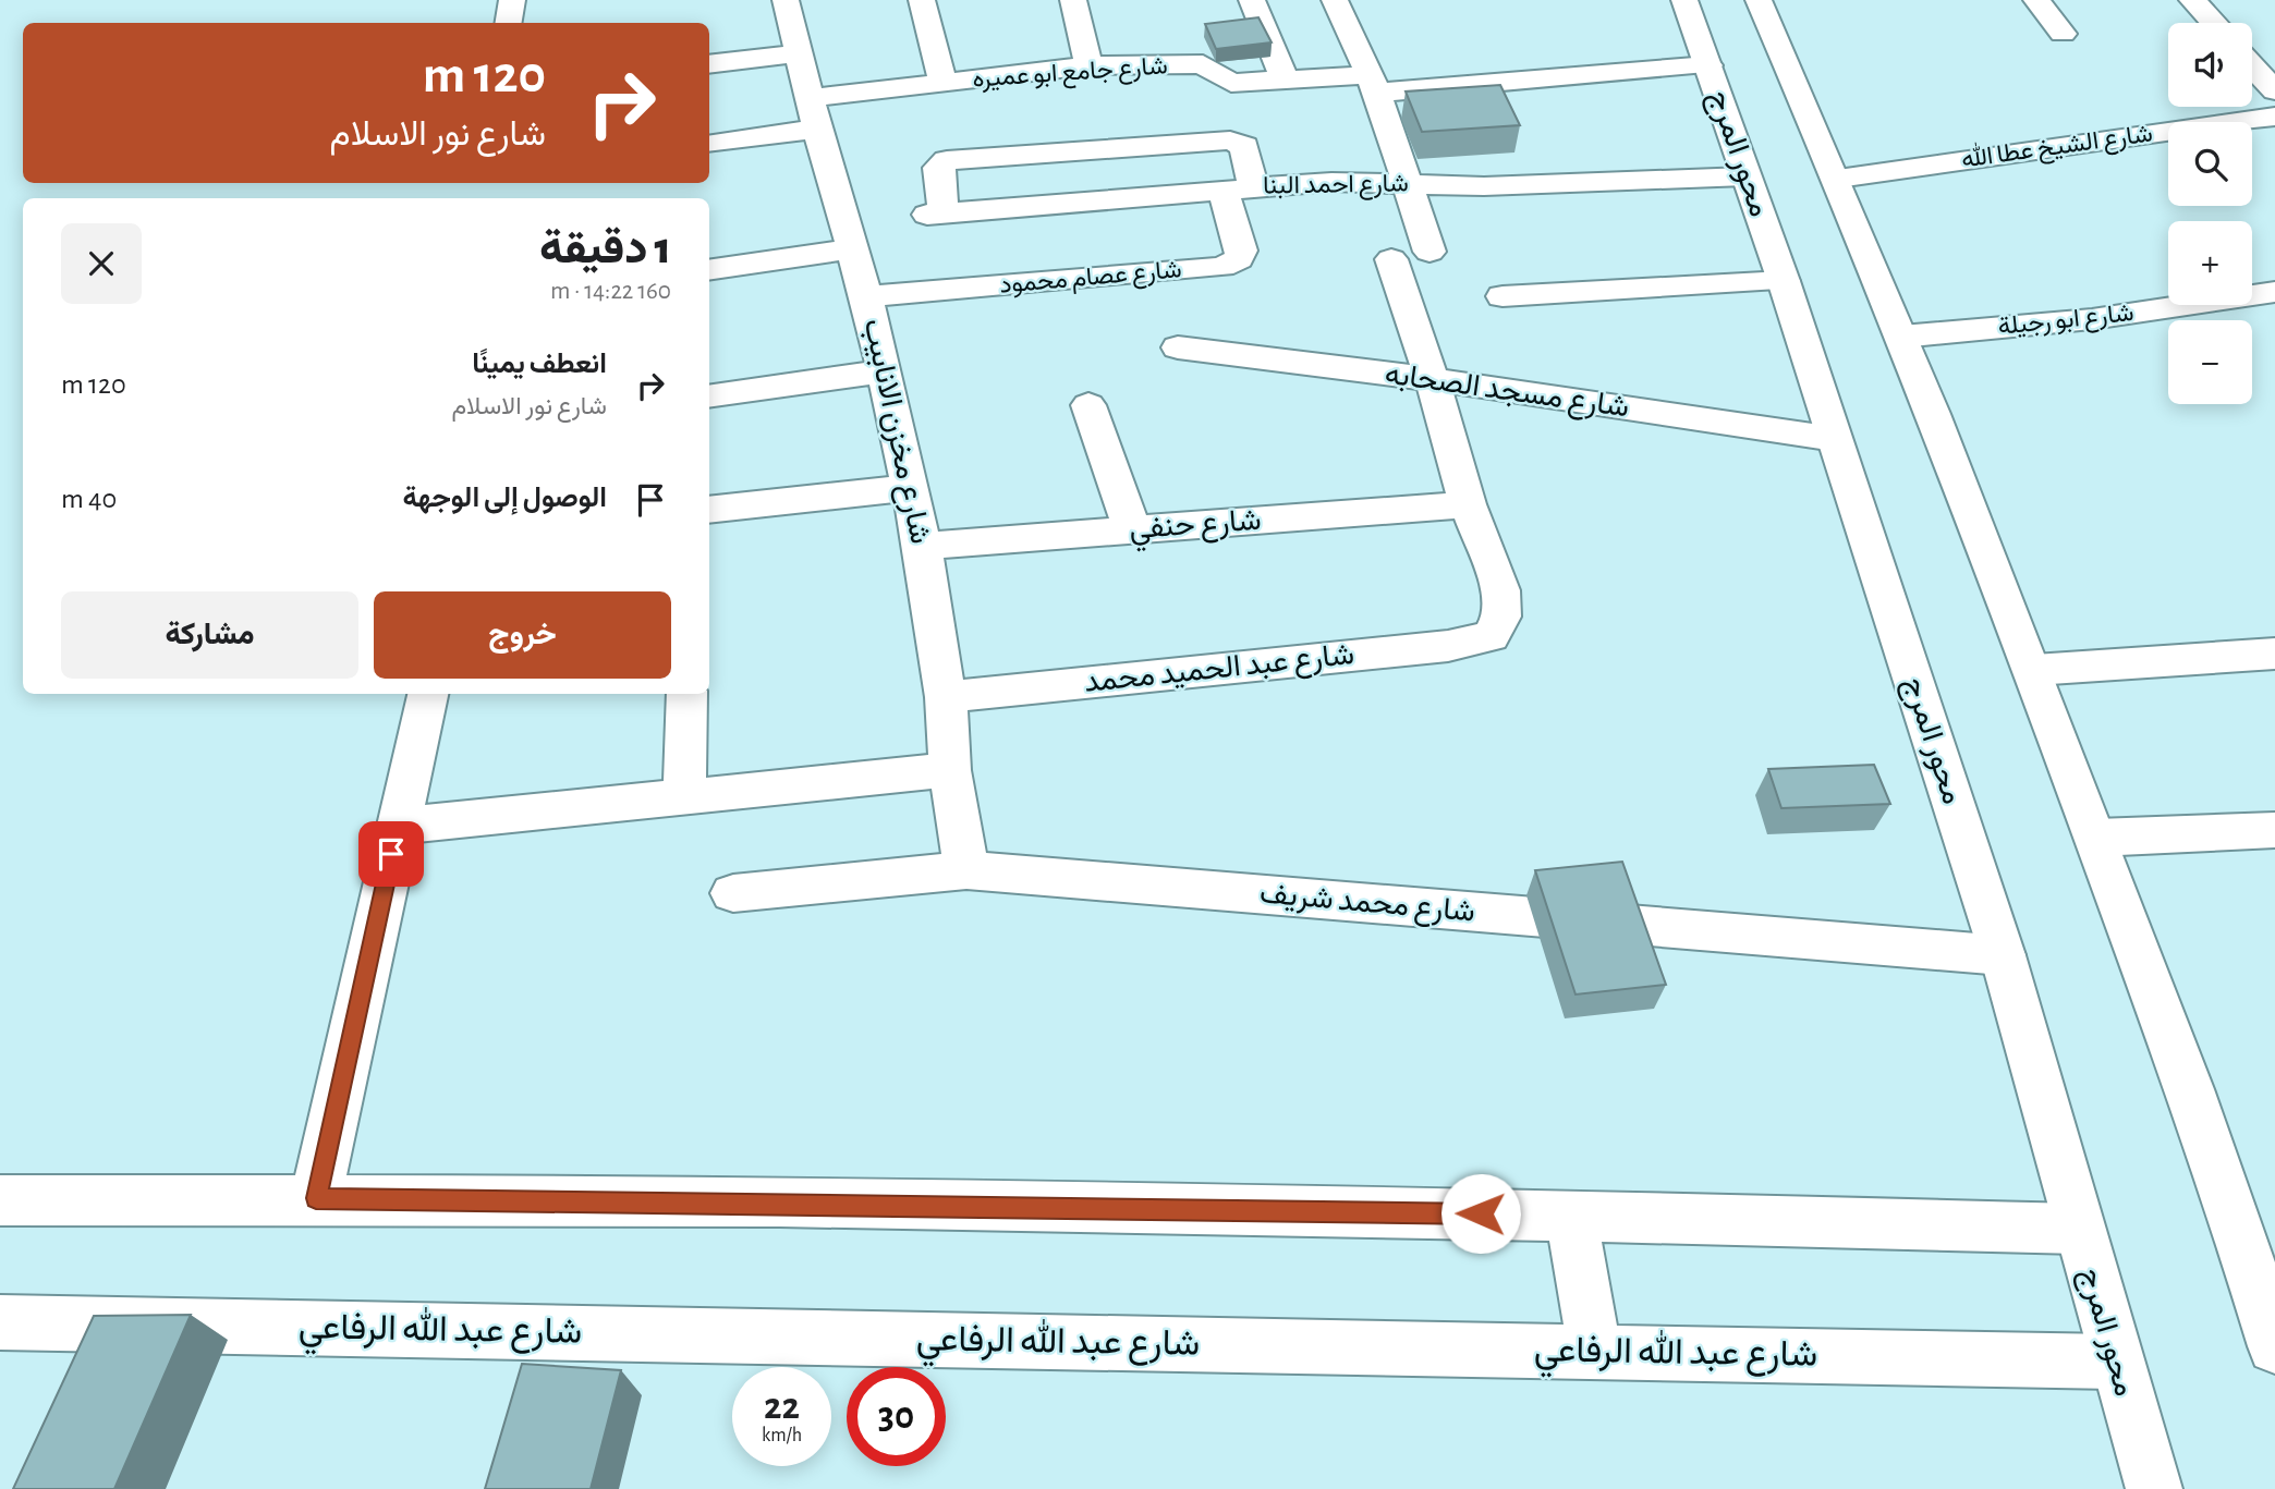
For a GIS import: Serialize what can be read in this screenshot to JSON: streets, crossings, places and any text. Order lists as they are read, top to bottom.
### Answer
{
  "streets": {
    "street": [
      "شارع جامع ابو عميره",
      "شارع الشيخ عطا الله",
      "محور المرج",
      "شارع احمد البنا",
      "شارع عصام محمود",
      "شارع ابو رجيلة",
      "شارع مسجد الصحابه",
      "شارع مخزن الانابيب",
      "شارع حنفي",
      "شارع عبد الحميد محمد",
      "شارع محمد شريف",
      "شارع عبد الله الرفاعي"
    ]
  },
  "crossings": [
    ["شارع جامع ابو عميره", "محور المرج"],
    ["شارع جامع ابو عميره", "شارع مخزن الانابيب"],
    ["محور المرج", "شارع احمد البنا"],
    ["محور المرج", "شارع مسجد الصحابه"],
    ["محور المرج", "شارع محمد شريف"],
    ["محور المرج", "شارع عبد الله الرفاعي"],
    ["شارع احمد البنا", "شارع عصام محمود"],
    ["شارع عصام محمود", "شارع مخزن الانابيب"],
    ["شارع مخزن الانابيب", "شارع حنفي"],
    ["شارع مخزن الانابيب", "شارع عبد الحميد محمد"],
    ["شارع مخزن الانابيب", "شارع محمد شريف"],
    ["شارع حنفي", "شارع عبد الحميد محمد"]
  ],
  "page": {
    "map_buttons": ["+", "−"],
    "turn": ["120 m", "شارع نور الاسلام"],
    "heading": ["1 دقيقة", "160 m · 14:22"],
    "list": [
      {
        "name": "انعطف يمينًا",
        "note": "شارع نور الاسلام",
        "value": "120 m"
      },
      {
        "name": "الوصول إلى الوجهة",
        "value": "40 m"
      }
    ],
    "buttons": ["خروج", "مشاركة"],
    "speed": "22 km/h",
    "limit": "30"
  }
}
